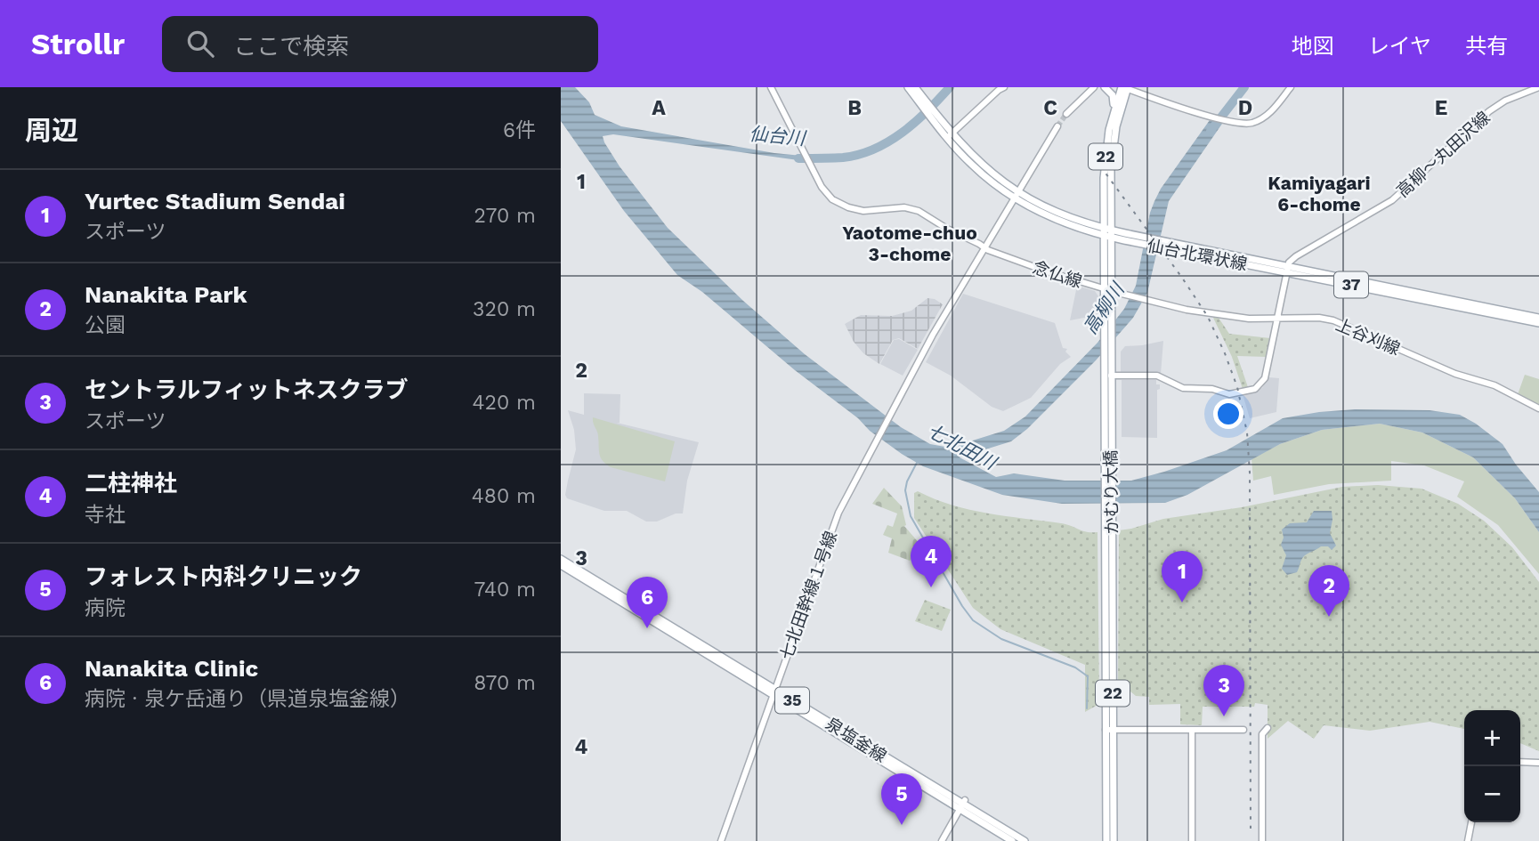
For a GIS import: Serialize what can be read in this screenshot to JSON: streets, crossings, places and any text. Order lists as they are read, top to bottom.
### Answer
{
  "streets": {
    "main road": [
      "22",
      "仙台北環状線",
      "37",
      "かむり大橋",
      "35",
      "泉塩釜線"
    ],
    "street": [
      "高柳～丸田沢線",
      "念仏線",
      "上谷刈線",
      "七北田幹線１号線"
    ]
  },
  "crossings": [
    ["高柳～丸田沢線", "仙台北環状線"],
    ["22", "仙台北環状線"],
    ["22", "念仏線"],
    ["22", "かむり大橋"],
    ["念仏線", "上谷刈線"],
    ["念仏線", "七北田幹線１号線"],
    ["七北田幹線１号線", "35"],
    ["七北田幹線１号線", "泉塩釜線"],
    ["35", "泉塩釜線"]
  ],
  "districts": ["Kamiyagari 6-chome", "Yaotome-chuo 3-chome"],
  "water": ["仙台川", "高柳川", "七北田川"],
  "page": {
    "header": "Strollr",
    "search": "ここで検索",
    "nav": ["地図", "レイヤ", "共有"],
    "heading": ["周辺", "6件"],
    "list": [
      {
        "mark": "1",
        "name": "Yurtec Stadium Sendai",
        "note": "スポーツ",
        "value": "270 m"
      },
      {
        "mark": "2",
        "name": "Nanakita Park",
        "note": "公園",
        "value": "320 m"
      },
      {
        "mark": "3",
        "name": "セントラルフィットネスクラブ",
        "note": "スポーツ",
        "value": "420 m"
      },
      {
        "mark": "4",
        "name": "二柱神社",
        "note": "寺社",
        "value": "480 m"
      },
      {
        "mark": "5",
        "name": "フォレスト内科クリニック",
        "note": "病院",
        "value": "740 m"
      },
      {
        "mark": "6",
        "name": "Nanakita Clinic",
        "note": "病院 · 泉ケ岳通り（県道泉塩釜線）",
        "value": "870 m"
      }
    ],
    "pins": [
      "4",
      "1",
      "2",
      "6",
      "3",
      "5"
    ],
    "map_buttons": ["+", "−"]
  },
  "grid": {
    "columns": [
      "A",
      "B",
      "C",
      "D",
      "E"
    ],
    "rows": [
      "1",
      "2",
      "3",
      "4"
    ]
  }
}
